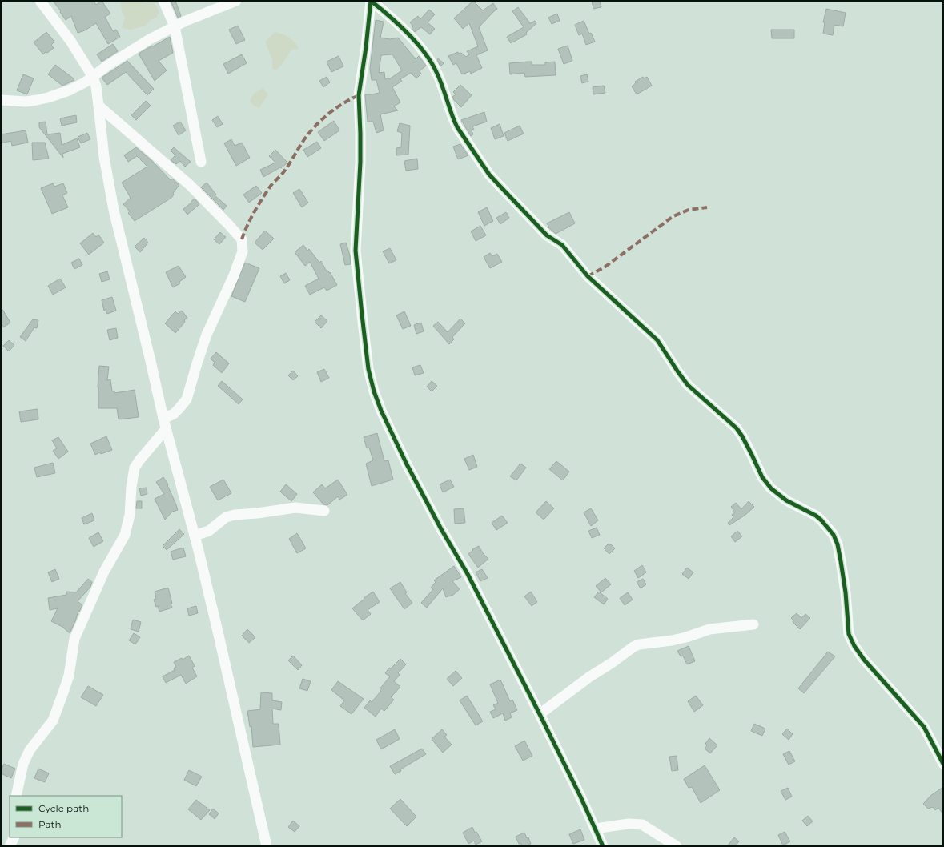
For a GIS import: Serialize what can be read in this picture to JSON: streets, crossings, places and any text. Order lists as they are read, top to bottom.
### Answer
{
  "legend": ["Cycle path", "Path"]
}
